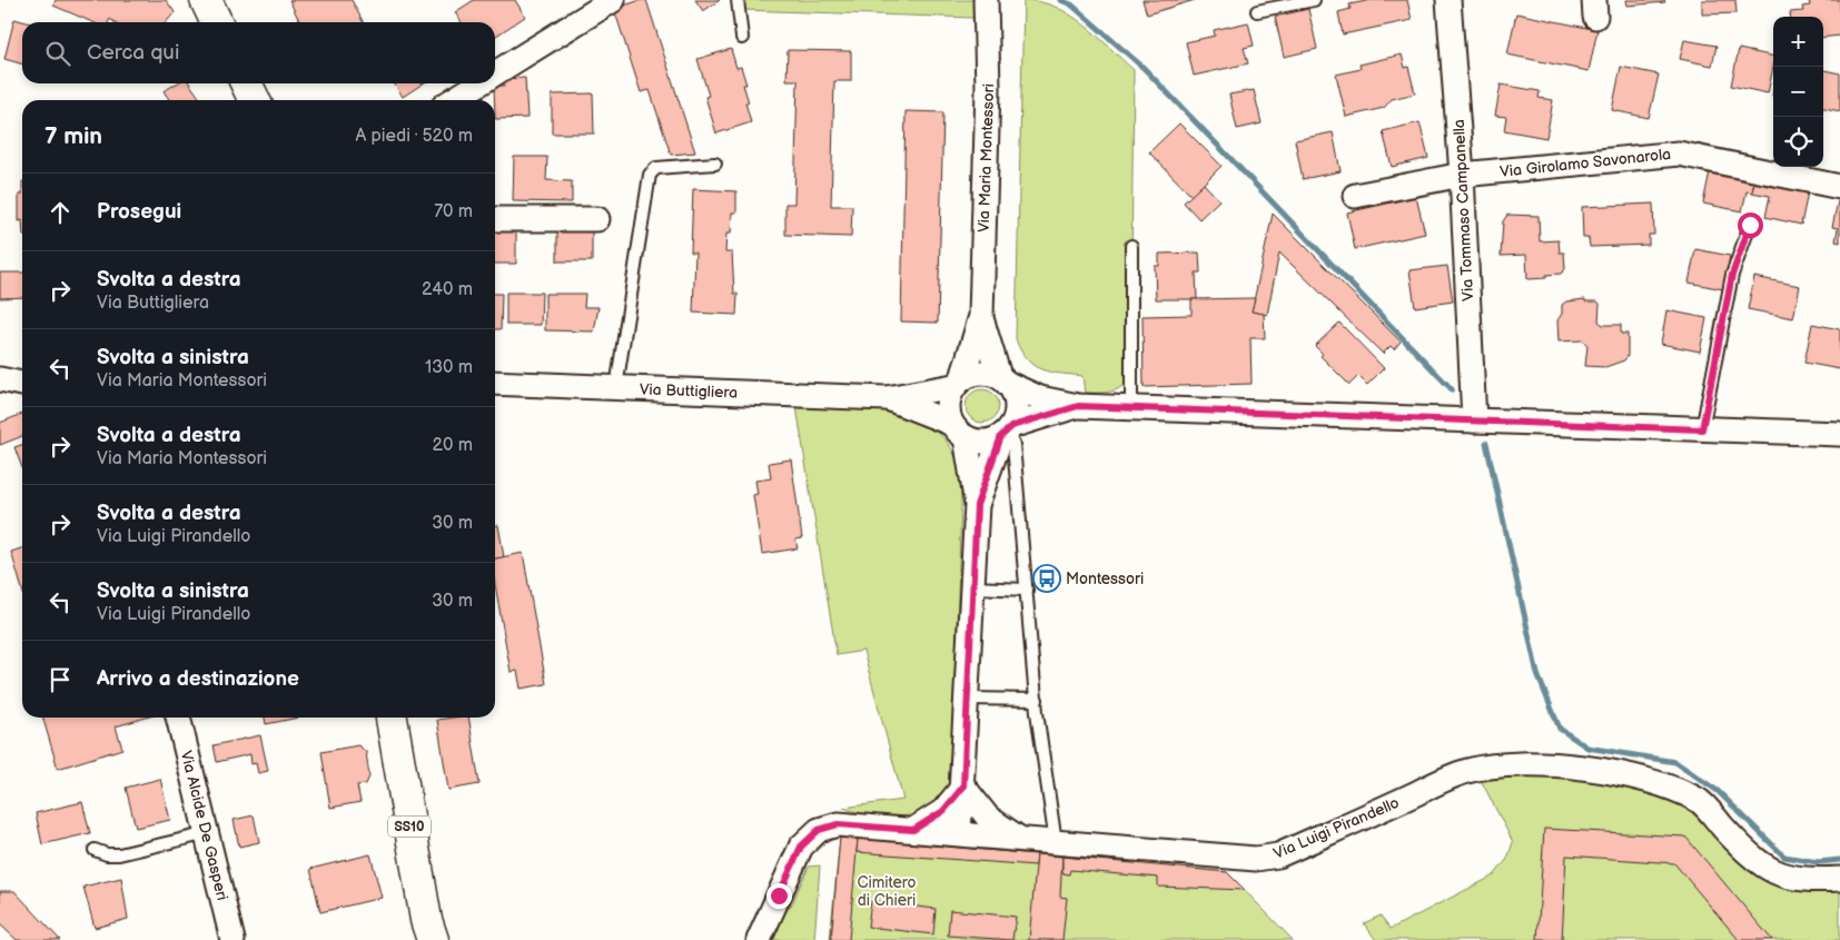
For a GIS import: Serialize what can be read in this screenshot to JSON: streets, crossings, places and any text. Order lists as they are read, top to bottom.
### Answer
{
  "streets": {
    "main road": ["SS10"],
    "street": [
      "Via Maria Montessori",
      "Via Girolamo Savonarola",
      "Via Tommaso Campanella",
      "Via Buttigliera",
      "Via Alcide De Gasperi",
      "Via Luigi Pirandello"
    ]
  },
  "crossings": [
    ["Via Maria Montessori", "Via Buttigliera"],
    ["Via Girolamo Savonarola", "Via Tommaso Campanella"]
  ],
  "parks": ["Cimitero di Chieri"],
  "places": {
    "bus stop": ["Montessori"]
  },
  "page": {
    "map_buttons": ["+", "−"],
    "search": "Cerca qui",
    "heading": ["7 min", "A piedi · 520 m"],
    "list": [
      ["Prosegui", "70 m"],
      ["Svolta a destra", "Via Buttigliera", "240 m"],
      ["Svolta a sinistra", "Via Maria Montessori", "130 m"],
      ["Svolta a destra", "Via Maria Montessori", "20 m"],
      ["Svolta a destra", "Via Luigi Pirandello", "30 m"],
      ["Svolta a sinistra", "Via Luigi Pirandello", "30 m"],
      "Arrivo a destinazione"
    ]
  }
}
